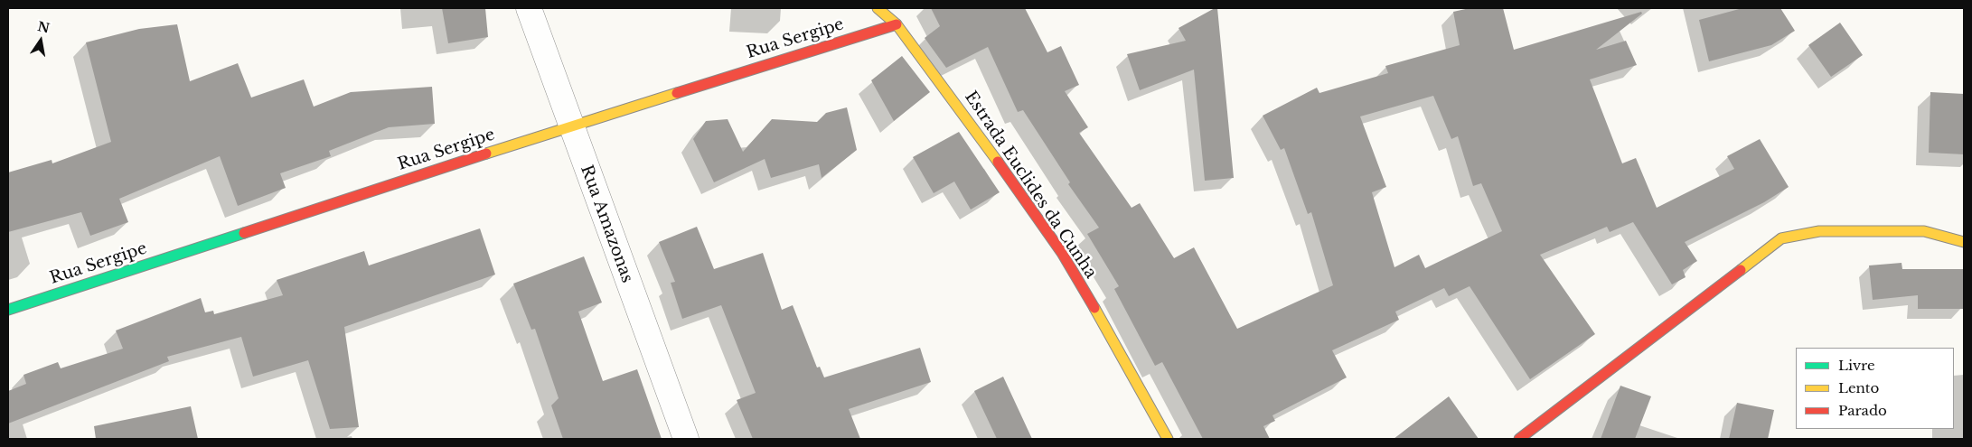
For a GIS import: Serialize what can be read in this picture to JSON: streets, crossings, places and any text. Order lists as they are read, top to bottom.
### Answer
{
  "streets": {
    "street": ["Rua Sergipe", "Estrada Euclides da Cunha", "Rua Amazonas"]
  },
  "crossings": [
    ["Rua Sergipe", "Estrada Euclides da Cunha"],
    ["Rua Sergipe", "Rua Amazonas"]
  ],
  "legend": ["Livre", "Lento", "Parado"],
  "north": "top"
}
